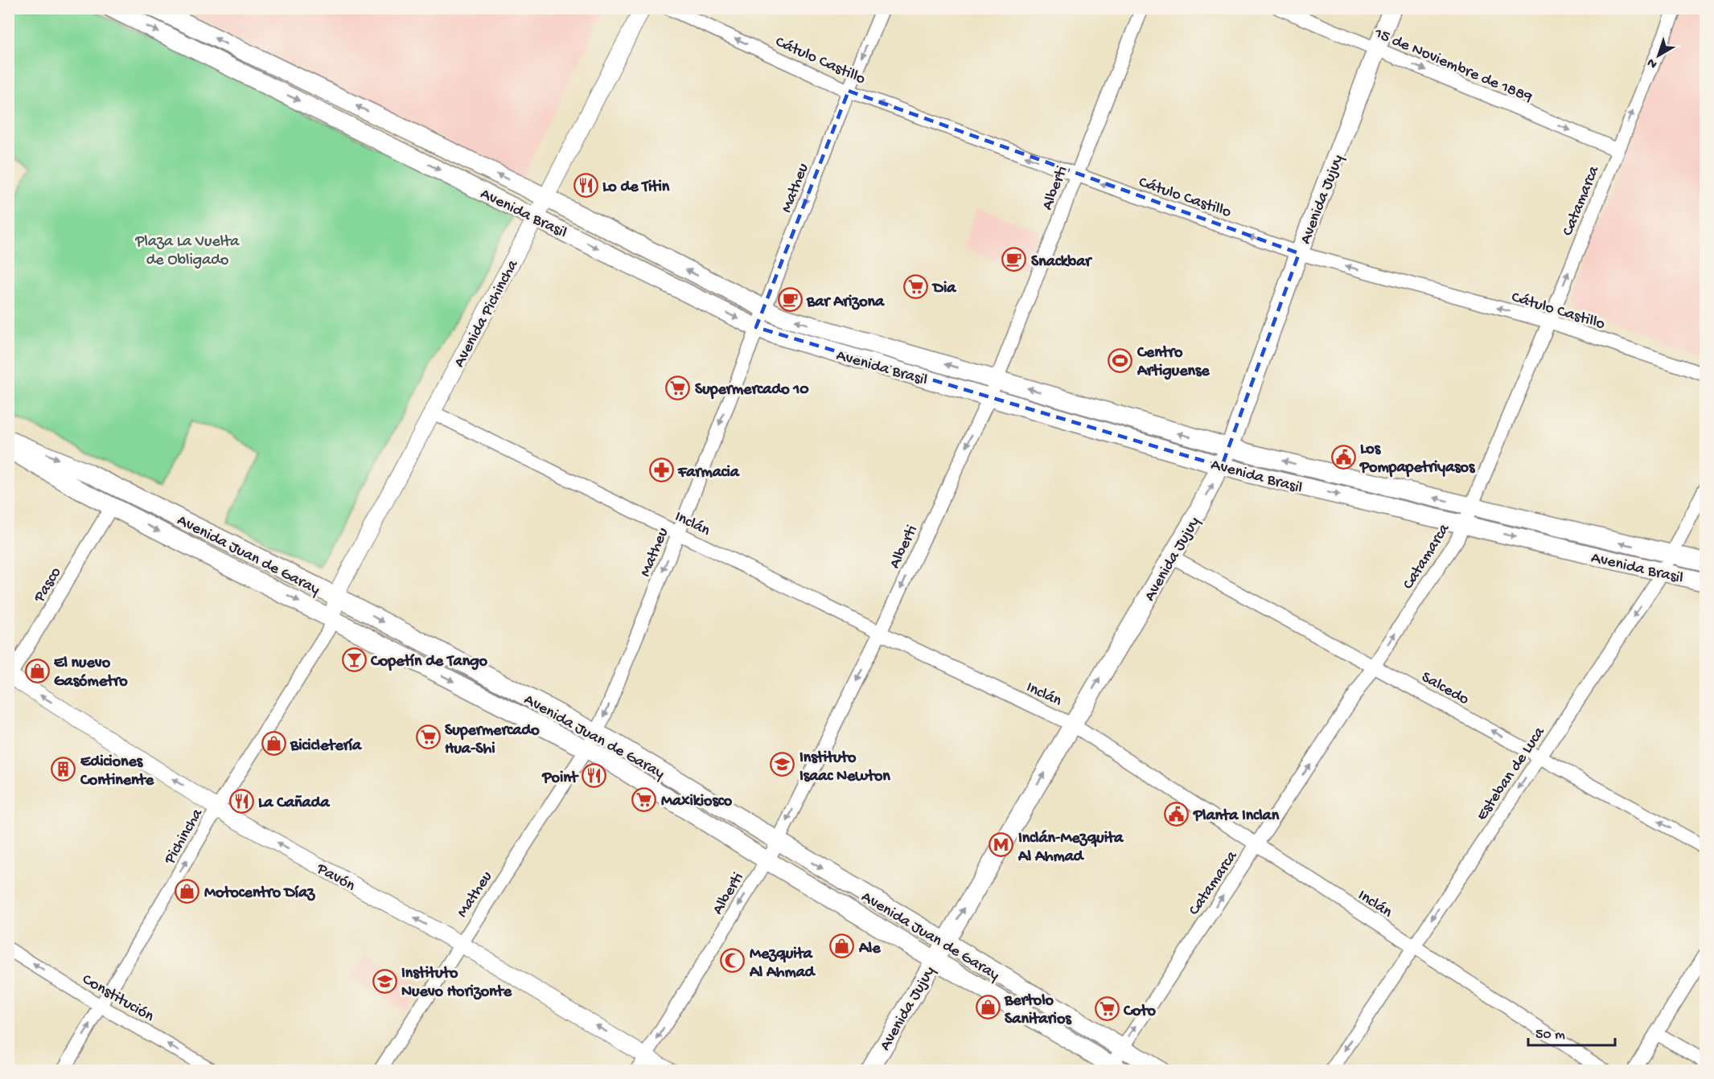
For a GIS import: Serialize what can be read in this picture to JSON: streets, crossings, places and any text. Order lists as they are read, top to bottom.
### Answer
{
  "streets": {
    "main road": ["Avenida Jujuy", "Avenida Brasil", "Avenida Juan de Garay"],
    "street": [
      "Cátulo Castillo",
      "15 de Noviembre de 1889",
      "Matheu",
      "Alberti",
      "Catamarca",
      "Avenida Pichincha",
      "Inclán",
      "Pasco",
      "Salcedo",
      "Esteban de Luca",
      "Pichincha",
      "Pavón",
      "Constitución"
    ]
  },
  "crossings": [
    ["Cátulo Castillo", "Matheu"],
    ["Cátulo Castillo", "Alberti"],
    ["Cátulo Castillo", "Avenida Jujuy"],
    ["Cátulo Castillo", "Catamarca"],
    ["15 de Noviembre de 1889", "Avenida Jujuy"],
    ["15 de Noviembre de 1889", "Catamarca"],
    ["Matheu", "Avenida Brasil"],
    ["Matheu", "Inclán"],
    ["Matheu", "Avenida Juan de Garay"],
    ["Matheu", "Pavón"],
    ["Alberti", "Avenida Brasil"],
    ["Alberti", "Inclán"],
    ["Alberti", "Avenida Juan de Garay"],
    ["Alberti", "Pavón"],
    ["Avenida Jujuy", "Avenida Brasil"],
    ["Avenida Jujuy", "Inclán"],
    ["Avenida Jujuy", "Avenida Juan de Garay"],
    ["Avenida Jujuy", "Salcedo"],
    ["Catamarca", "Avenida Brasil"],
    ["Catamarca", "Inclán"],
    ["Catamarca", "Avenida Juan de Garay"],
    ["Catamarca", "Salcedo"],
    ["Avenida Brasil", "Avenida Pichincha"],
    ["Avenida Brasil", "Esteban de Luca"],
    ["Avenida Pichincha", "Inclán"],
    ["Avenida Pichincha", "Avenida Juan de Garay"],
    ["Avenida Pichincha", "Pichincha"],
    ["Inclán", "Esteban de Luca"],
    ["Avenida Juan de Garay", "Pasco"],
    ["Avenida Juan de Garay", "Pichincha"],
    ["Pasco", "Pavón"],
    ["Salcedo", "Esteban de Luca"],
    ["Pichincha", "Pavón"],
    ["Pichincha", "Constitución"]
  ],
  "one_way": [
    "Cátulo Castillo",
    "15 de Noviembre de 1889",
    "Matheu",
    "Alberti",
    "Avenida Jujuy",
    "Catamarca",
    "Avenida Juan de Garay",
    "Salcedo",
    "Esteban de Luca",
    "Pichincha",
    "Pavón",
    "Constitución"
  ],
  "parks": ["Plaza La Vuelta de Obligado"],
  "places": {
    "restaurant": ["Lo de Titin", "Point", "La Cañada"],
    "cafe": ["Snackbar", "Bar Arizona"],
    "supermarket": [
      "Dia",
      "Supermercado 10",
      "Supermercado Hua-Shi",
      "Maxikiosco",
      "Coto"
    ],
    "sports": ["Centro Artiguense"],
    "public building": ["Los Pompapetriyasos", "Planta Inclan"],
    "pharmacy": ["Farmacia"],
    "bar": ["Copetín de Tango"],
    "shop": [
      "El nuevo Gasómetro",
      "Bicicletería",
      "Motocentro Díaz",
      "Ale",
      "Bertolo Sanitarios"
    ],
    "school or university": ["Instituto Isaac Newton", "Instituto Nuevo Horizonte"],
    "building": ["Ediciones Continente"],
    "metro station": ["Inclán-Mezquita Al Ahmad"],
    "mosque": ["Mezquita Al Ahmad"]
  },
  "scale_bar": "50 m",
  "north": "bottom left"
}
